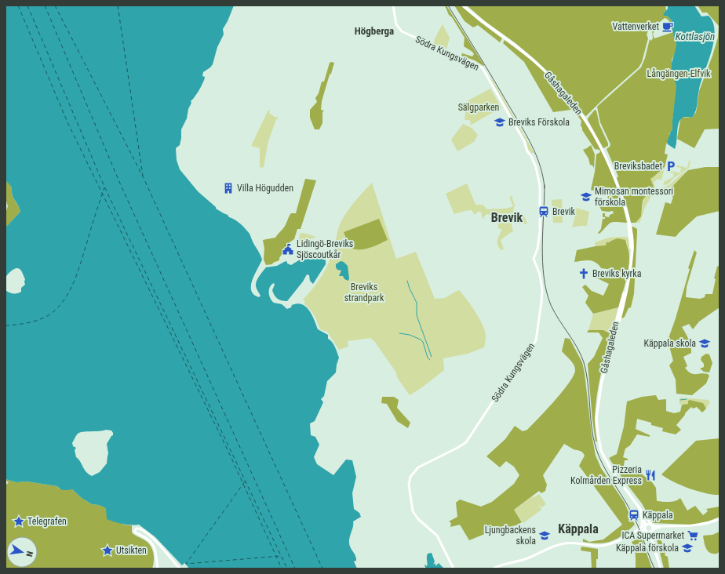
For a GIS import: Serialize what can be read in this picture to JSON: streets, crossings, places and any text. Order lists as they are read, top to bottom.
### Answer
{
  "streets": {
    "main road": ["Gåshagaleden"],
    "street": ["Södra Kungsvägen"]
  },
  "districts": ["Högberga", "Brevik", "Käppala"],
  "water": ["Kottlasjön"],
  "parks": ["Långängen-Elfvik", "Sälgparken", "Breviks strandpark"],
  "places": {
    "cafe": ["Vattenverket"],
    "school or university": [
      "Breviks Förskola",
      "Mimosan montessori förskola",
      "Käppala skola",
      "Ljungbackens skola",
      "Käppala förskola"
    ],
    "parking": ["Breviksbadet"],
    "building": ["Villa Högudden"],
    "station": ["Brevik", "Käppala"],
    "public building": ["Lidingö-Breviks Sjöscoutkår"],
    "church": ["Breviks kyrka"],
    "restaurant": ["Pizzeria Kolmården Express"],
    "place": ["Telegrafen", "Utsikten"],
    "supermarket": ["ICA Supermarket"]
  },
  "north": "right"
}
